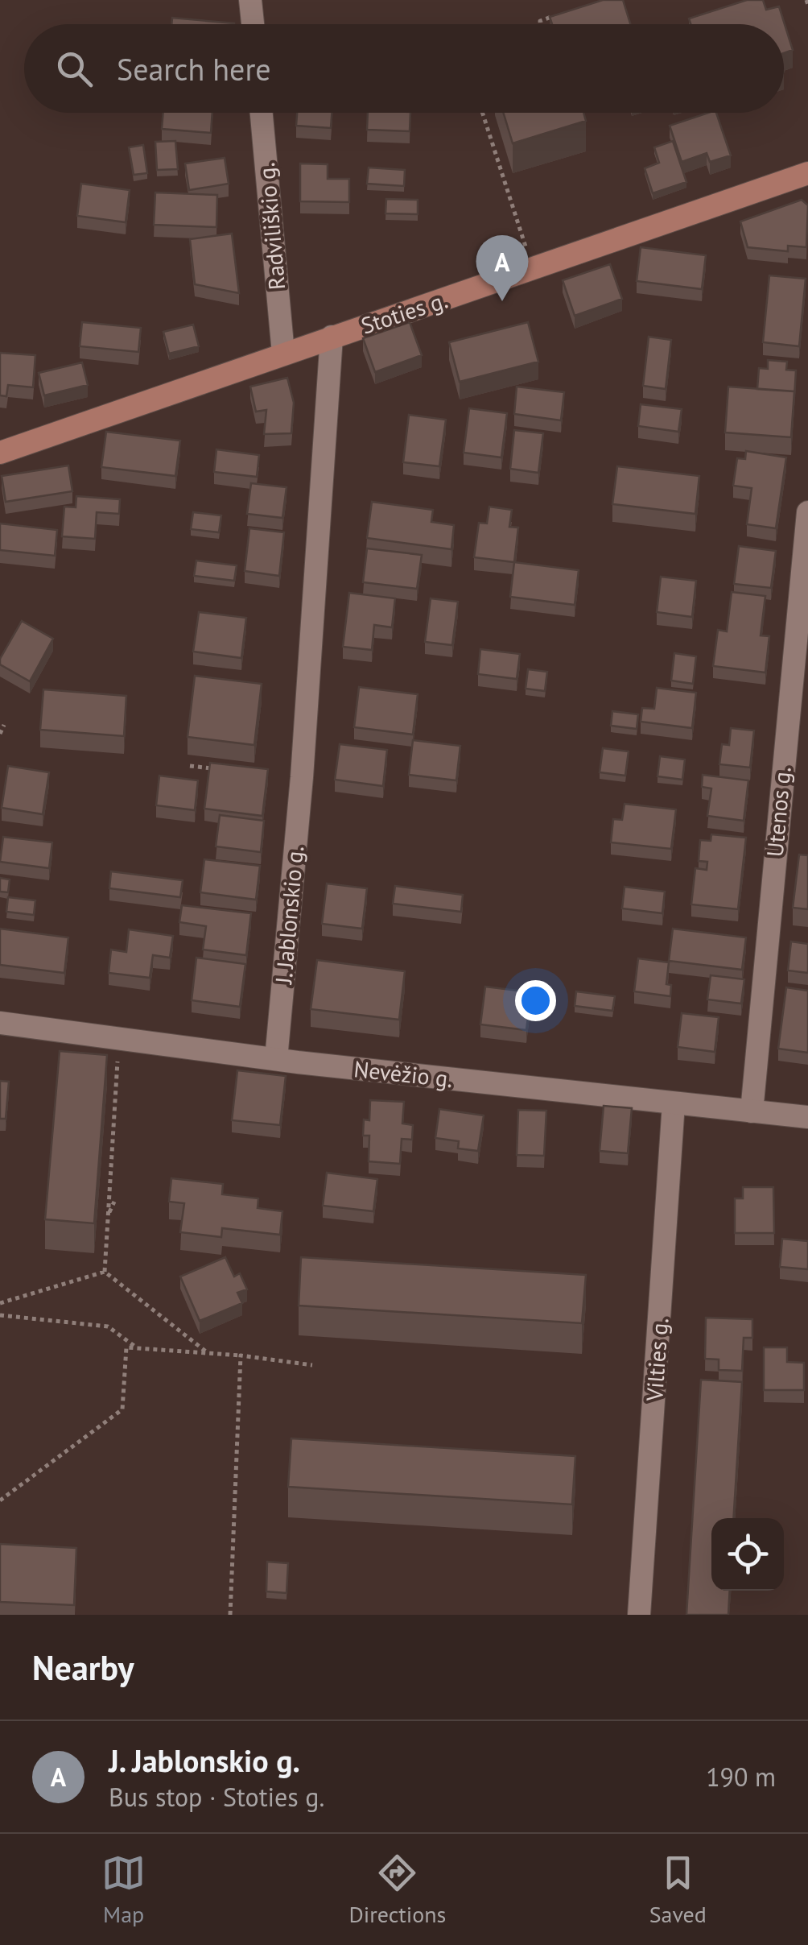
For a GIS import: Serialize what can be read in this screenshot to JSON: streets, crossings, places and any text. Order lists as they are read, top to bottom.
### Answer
{
  "streets": {
    "main road": ["Stoties g."],
    "street": [
      "Radviliškio g.",
      "Utenos g.",
      "J. Jablonskio g.",
      "Nevėžio g.",
      "Vilties g."
    ]
  },
  "crossings": [
    ["Radviliškio g.", "Stoties g."],
    ["Stoties g.", "J. Jablonskio g."],
    ["Utenos g.", "Nevėžio g."],
    ["J. Jablonskio g.", "Nevėžio g."],
    ["Nevėžio g.", "Vilties g."]
  ],
  "page": {
    "search": "Search here",
    "pins": "A",
    "heading": "Nearby",
    "list": [
      {
        "mark": "A",
        "name": "J. Jablonskio g.",
        "note": "Bus stop · Stoties g.",
        "value": "190 m"
      }
    ],
    "nav": ["Map", "Directions", "Saved"]
  }
}
